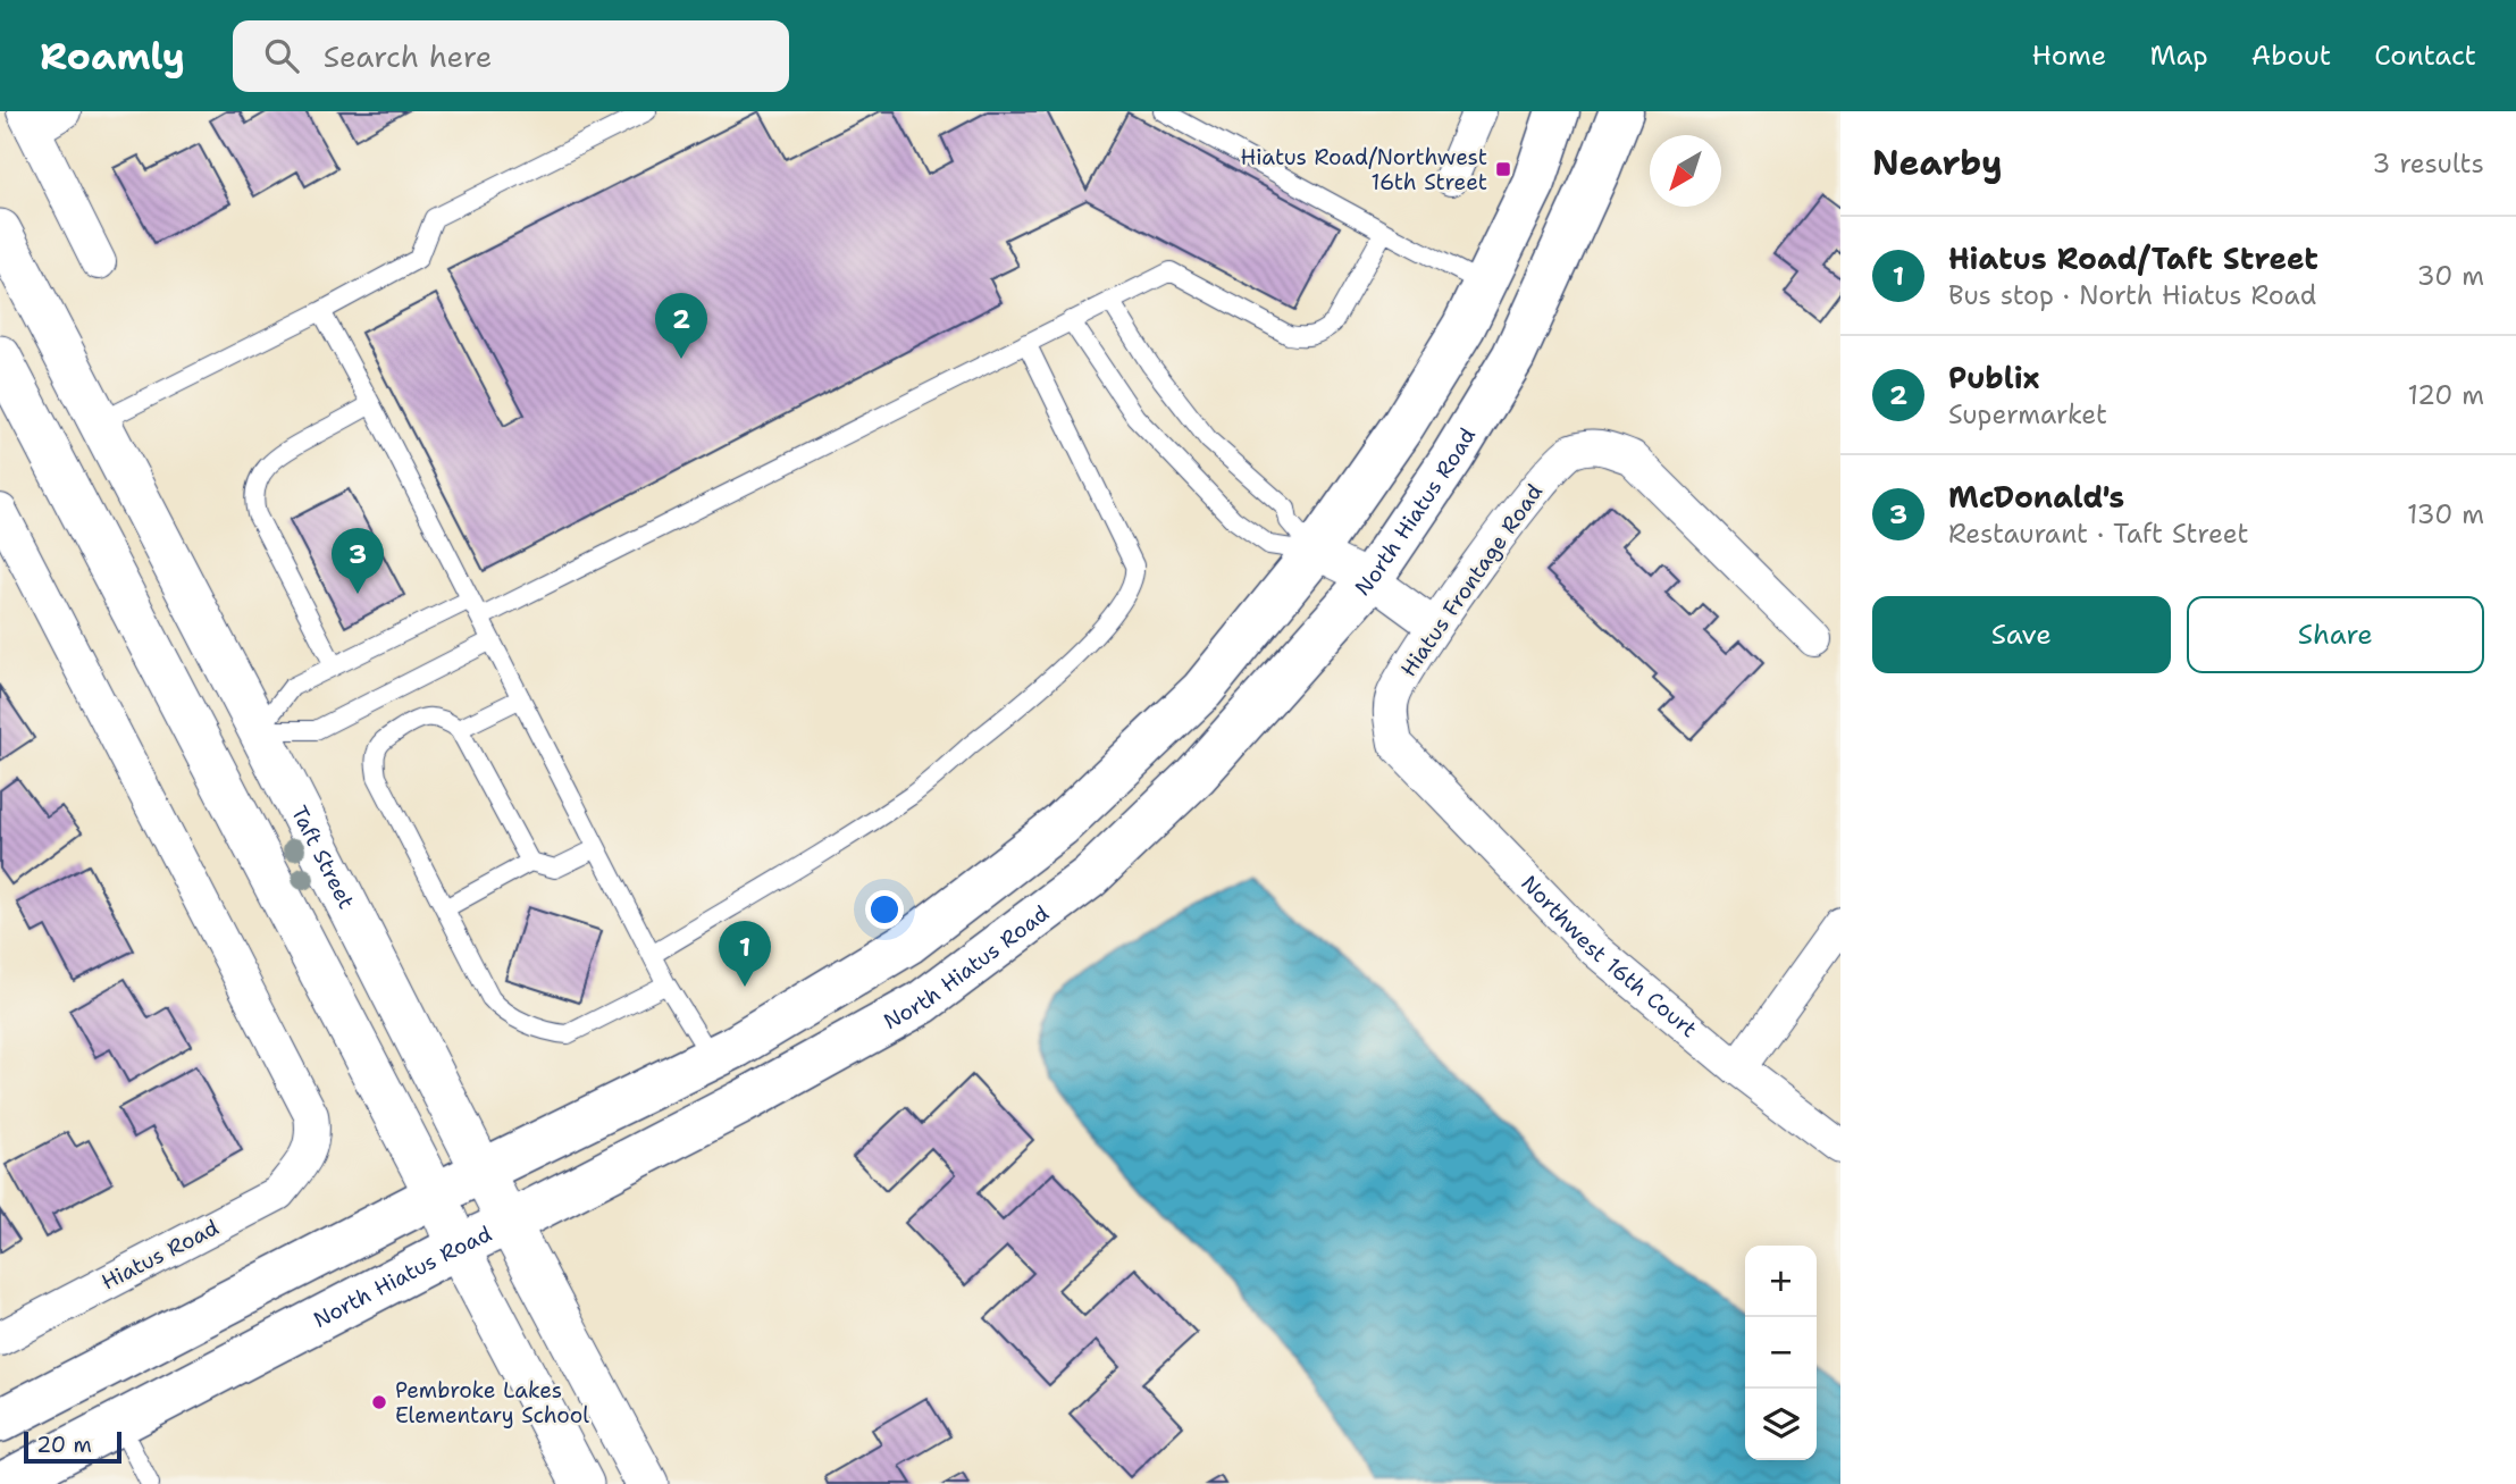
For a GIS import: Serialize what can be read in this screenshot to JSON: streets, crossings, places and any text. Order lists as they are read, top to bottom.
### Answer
{
  "streets": {
    "main road": ["North Hiatus Road"],
    "street": [
      "Hiatus Frontage Road",
      "Taft Street",
      "Northwest 16th Court",
      "Hiatus Road"
    ]
  },
  "crossings": [
    ["North Hiatus Road", "Taft Street"],
    ["Hiatus Frontage Road", "Northwest 16th Court"]
  ],
  "places": {
    "transit": ["Hiatus Road/Northwest 16th Street"],
    "other": ["Pembroke Lakes Elementary School"]
  },
  "scale_bar": "20 m",
  "north": "bottom left",
  "page": {
    "header": "Roamly",
    "search": "Search here",
    "nav": [
      "Home",
      "Map",
      "About",
      "Contact"
    ],
    "heading": ["Nearby", "3 results"],
    "list": [
      {
        "mark": "1",
        "name": "Hiatus Road/Taft Street",
        "note": "Bus stop · North Hiatus Road",
        "value": "30 m"
      },
      {
        "mark": "2",
        "name": "Publix",
        "note": "Supermarket",
        "value": "120 m"
      },
      {
        "mark": "3",
        "name": "McDonald's",
        "note": "Restaurant · Taft Street",
        "value": "130 m"
      }
    ],
    "pins": ["2", "3", "1"],
    "buttons": ["Save", "Share"],
    "map_buttons": ["+", "−"],
    "scale": "20 m"
  }
}
